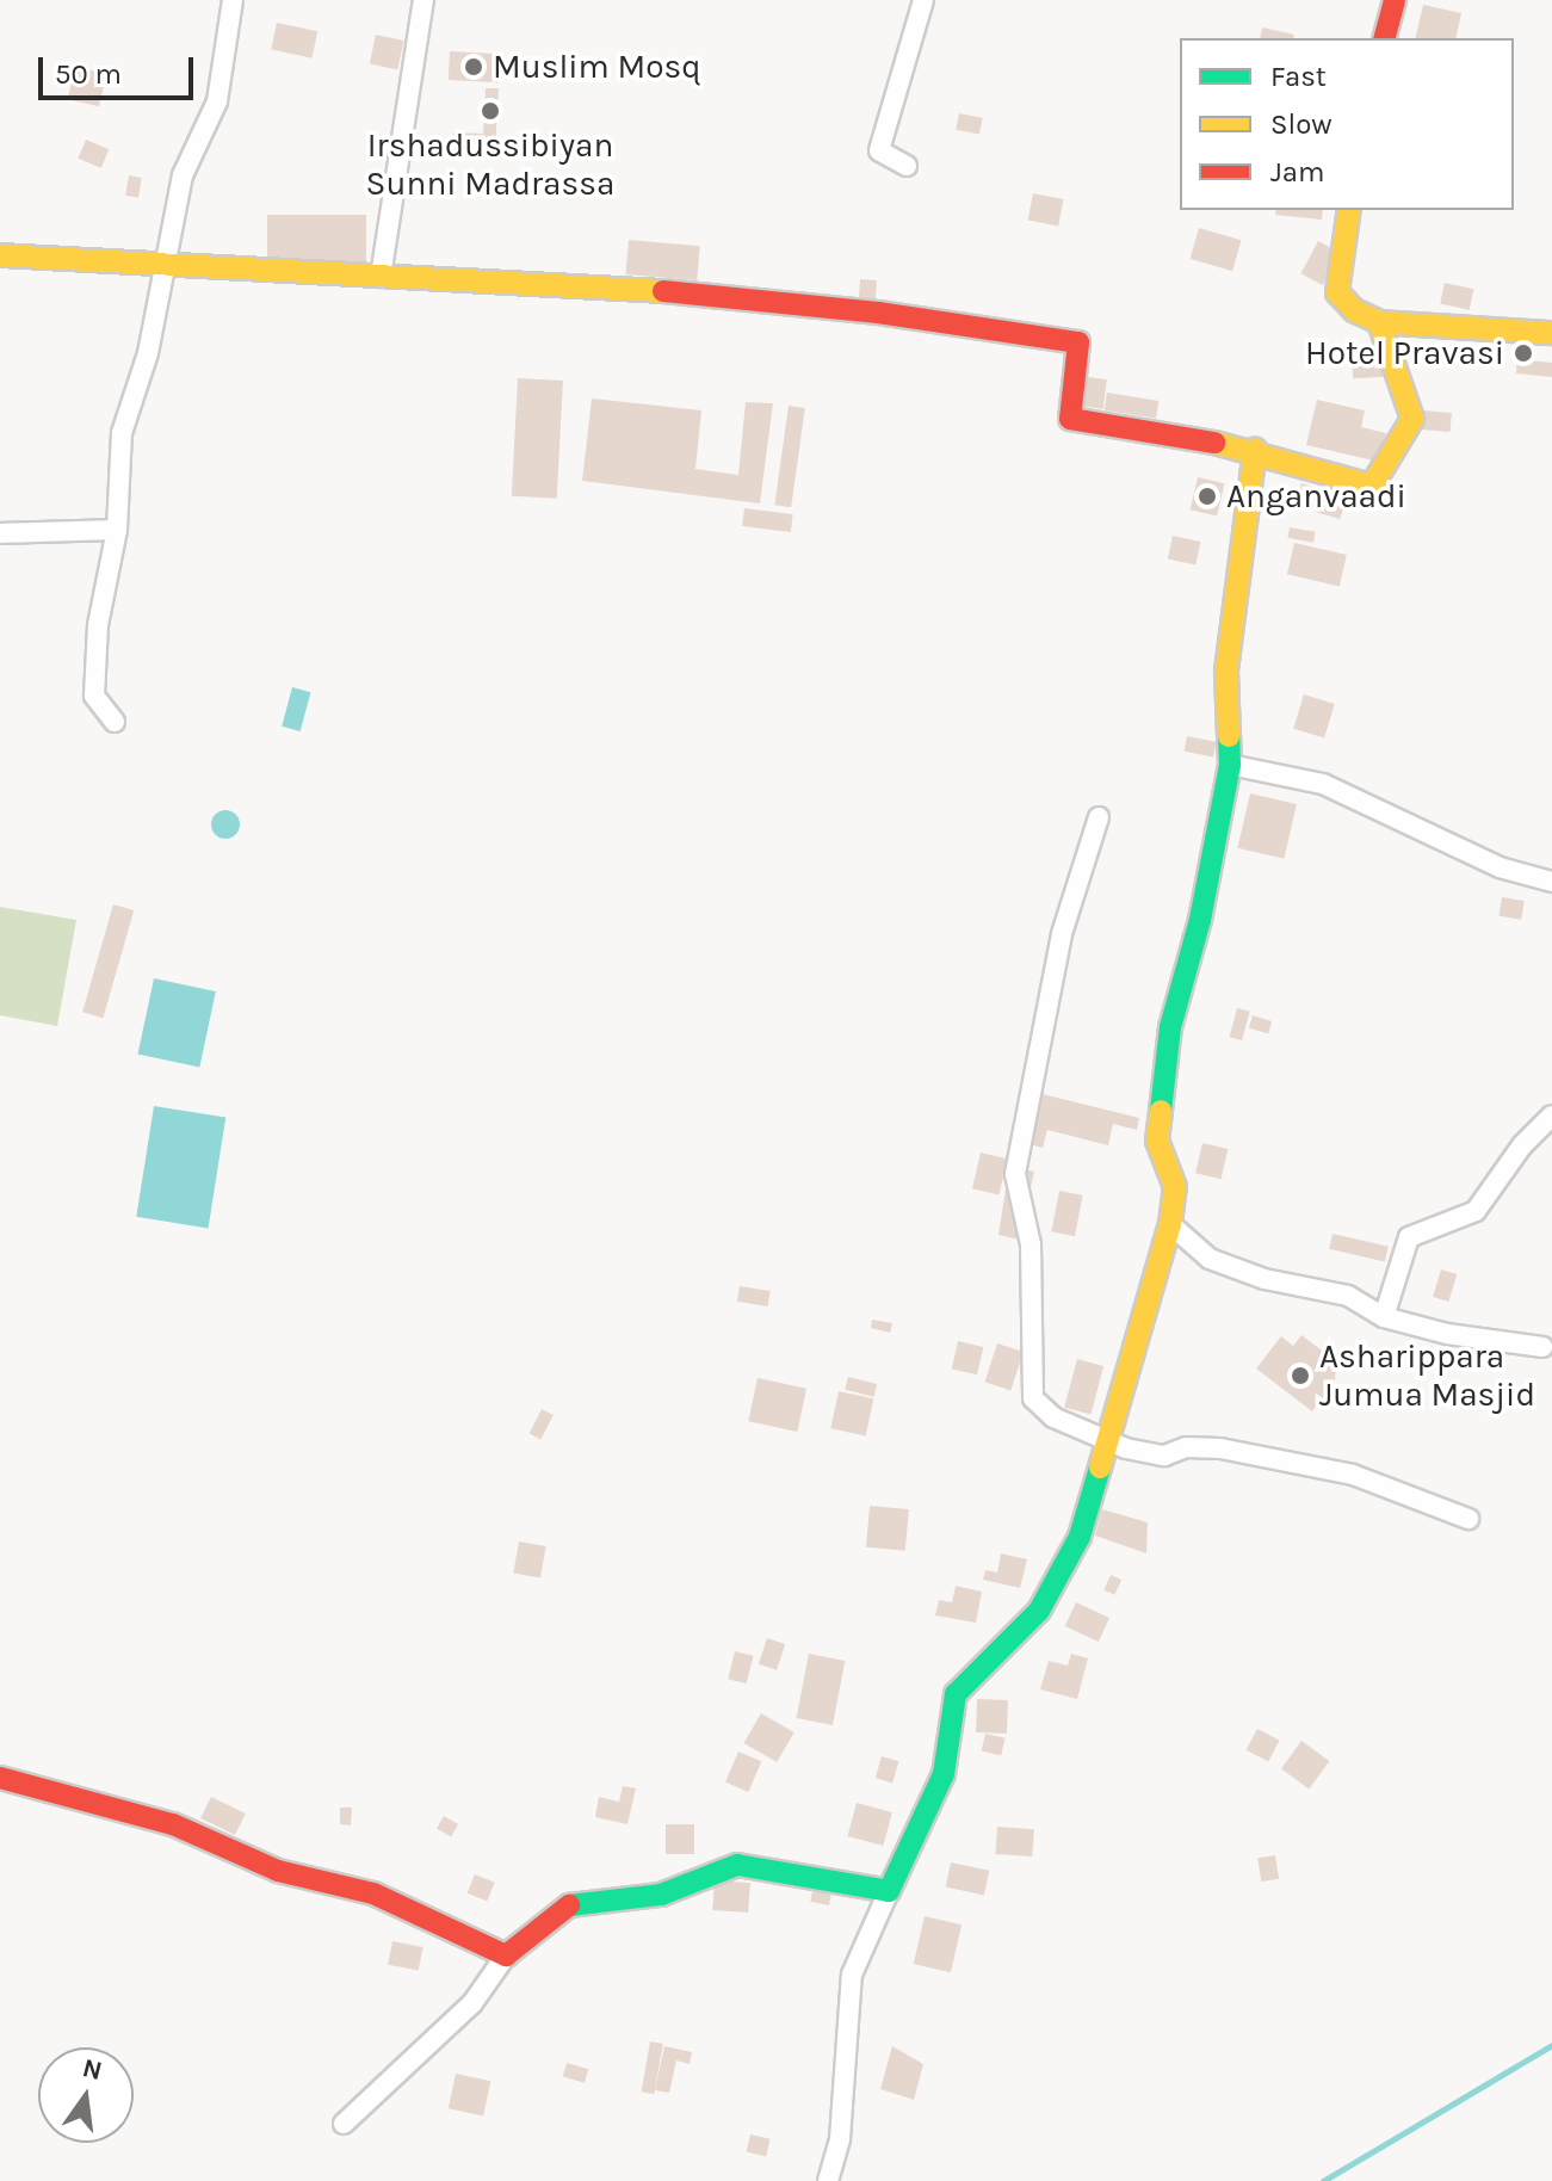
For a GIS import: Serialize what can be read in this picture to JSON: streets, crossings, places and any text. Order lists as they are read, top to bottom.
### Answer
{
  "places": [
    "Muslim Mosq",
    "Irshadussibiyan Sunni Madrassa",
    "Hotel Pravasi",
    "Anganvaadi",
    "Asharippara Jumua Masjid"
  ],
  "legend": ["Fast", "Slow", "Jam"],
  "scale_bar": "50 m",
  "north": "top"
}
